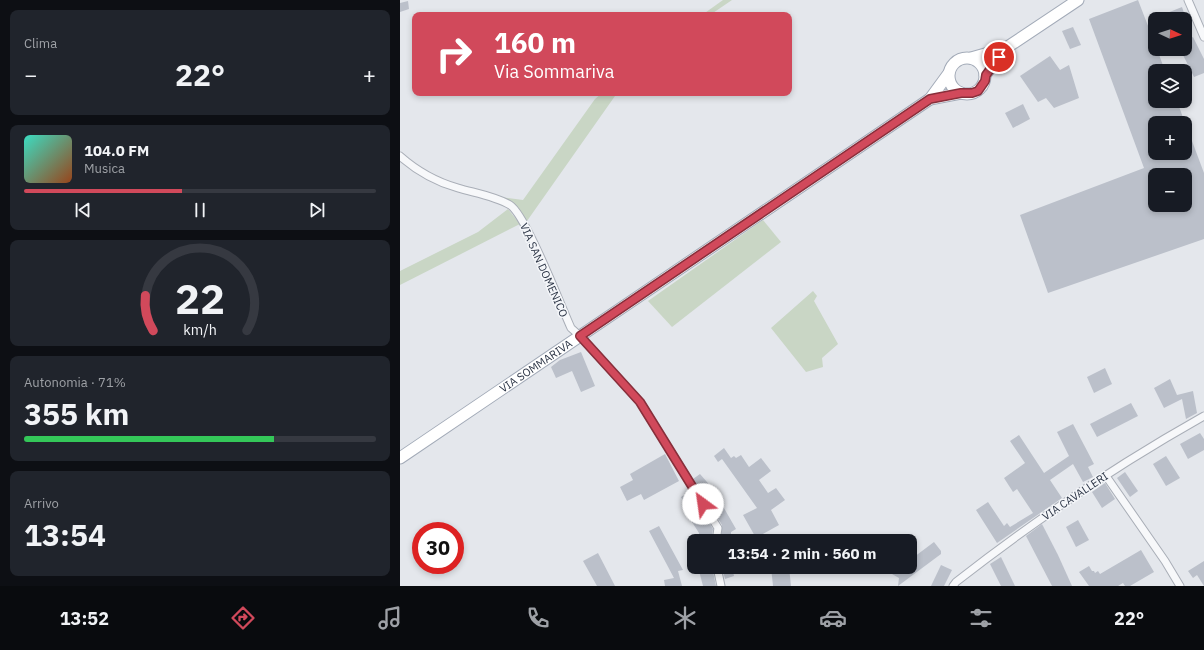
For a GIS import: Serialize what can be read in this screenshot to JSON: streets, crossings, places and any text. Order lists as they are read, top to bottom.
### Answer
{
  "streets": {
    "main road": ["VIA SOMMARIVA"],
    "street": ["VIA SAN DOMENICO", "VIA CAVALLERI"]
  },
  "crossings": [
    ["VIA SAN DOMENICO", "VIA SOMMARIVA"]
  ],
  "north": "right",
  "page": {
    "tile": [
      "Clima",
      ["Autonomia · 71%", "355 km"],
      ["Arrivo", "13:54"]
    ],
    "map_buttons": ["+", "−"],
    "turn": ["160 m", "Via Sommariva"],
    "heat": ["−", "22°", "+"],
    "song": ["104.0 FM", "Musica"],
    "limit": "30",
    "trip": "13:54 · 2 min · 560 m",
    "tabs": ["13:52", "22°"],
    "gauge": ["22", "km/h"]
  }
}
